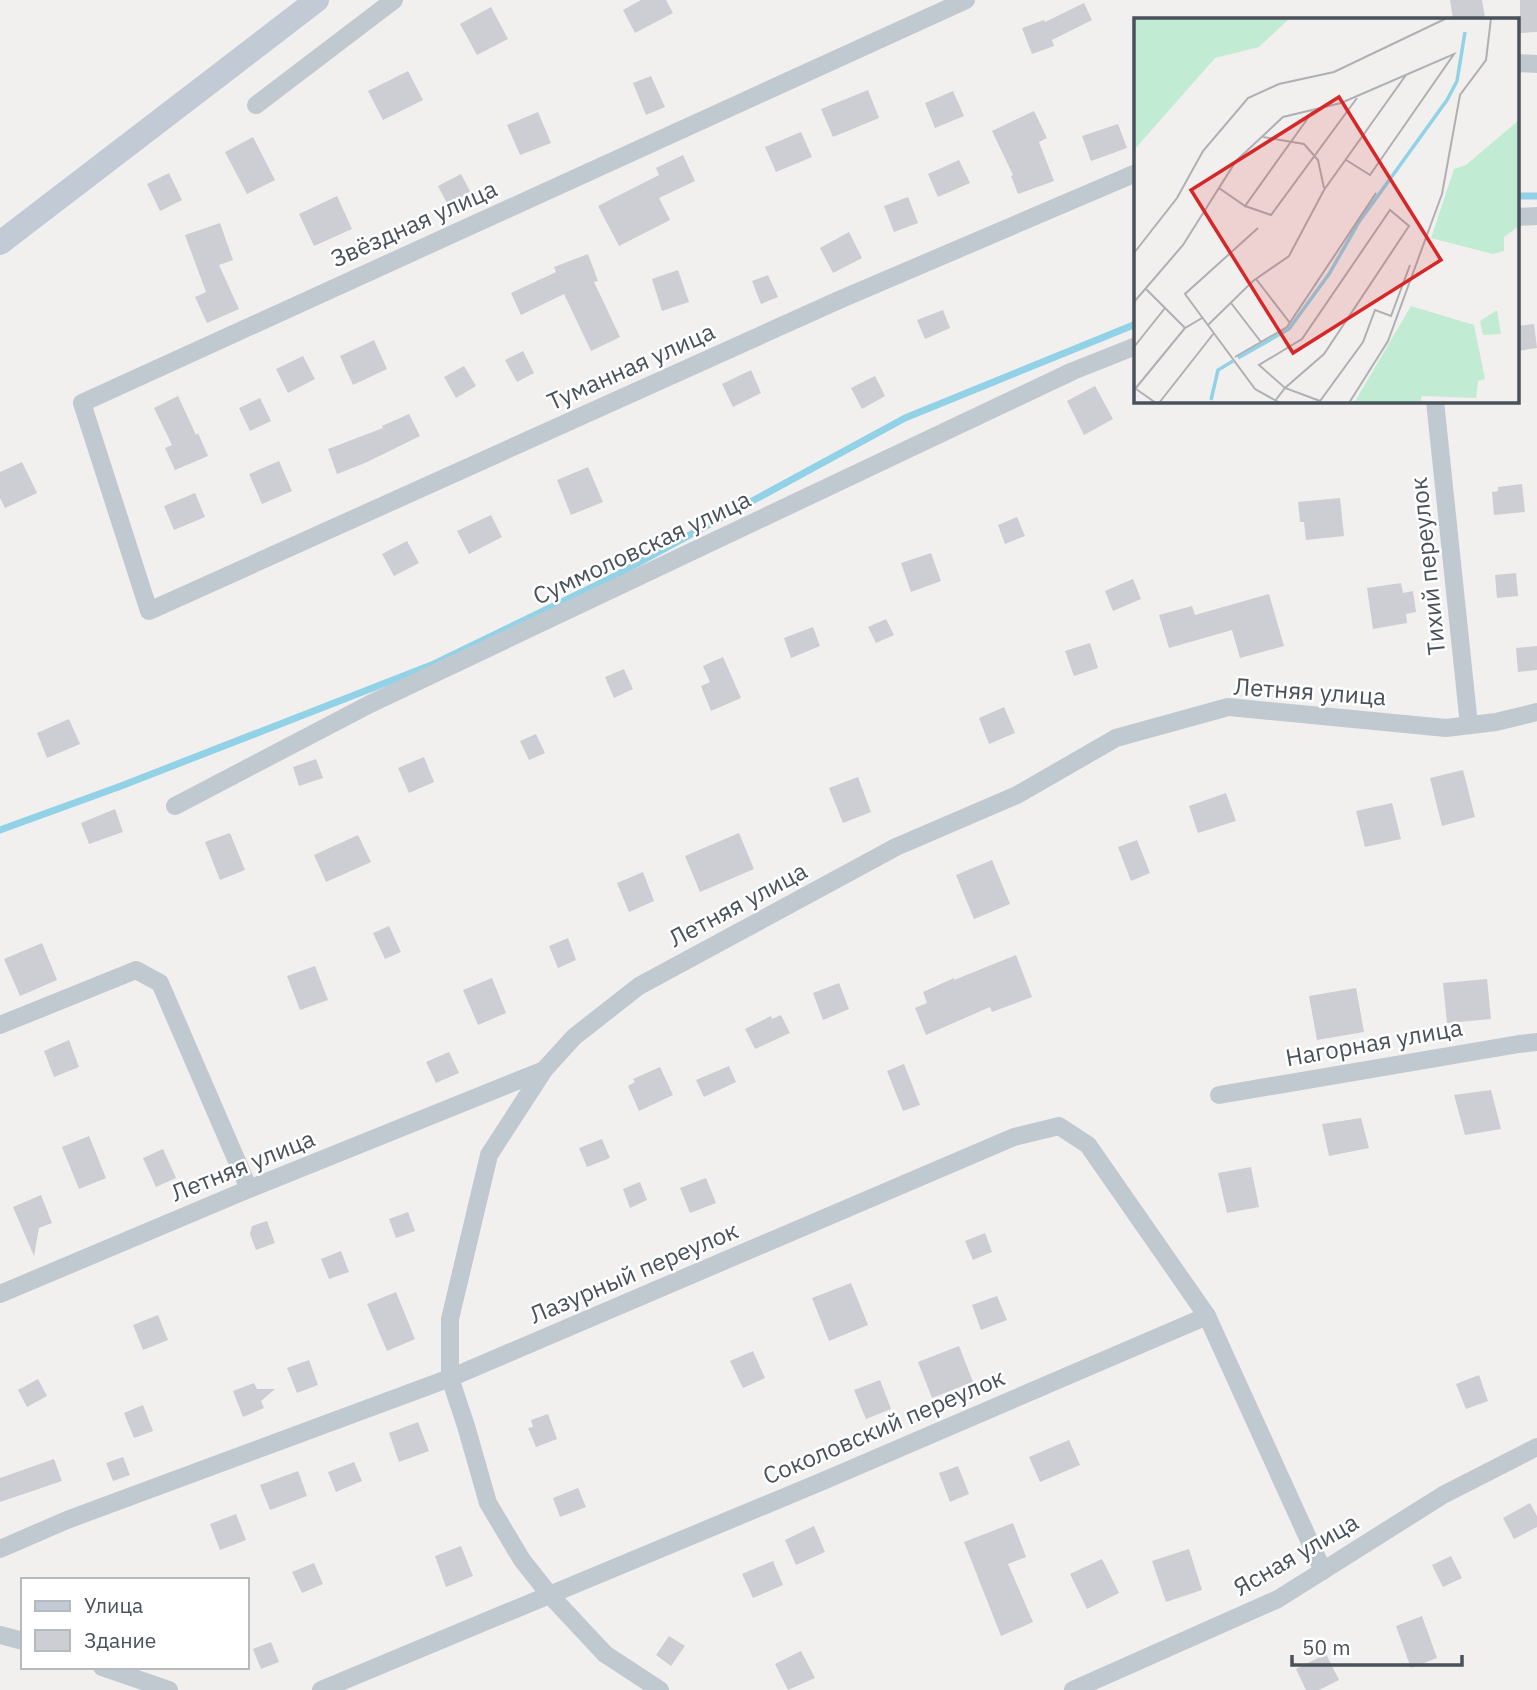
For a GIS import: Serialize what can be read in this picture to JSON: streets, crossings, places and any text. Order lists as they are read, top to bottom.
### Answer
{
  "streets": {
    "street": [
      "Звёздная улица",
      "Туманная улица",
      "Суммоловская улица",
      "Тихий переулок",
      "Летняя улица",
      "Нагорная улица",
      "Лазурный переулок",
      "Соколовский переулок",
      "Ясная улица"
    ]
  },
  "crossings": [
    ["Звёздная улица", "Туманная улица"],
    ["Тихий переулок", "Летняя улица"],
    ["Лазурный переулок", "Соколовский переулок"]
  ],
  "legend": ["Улица", "Здание"],
  "scale_bar": "50 m"
}
